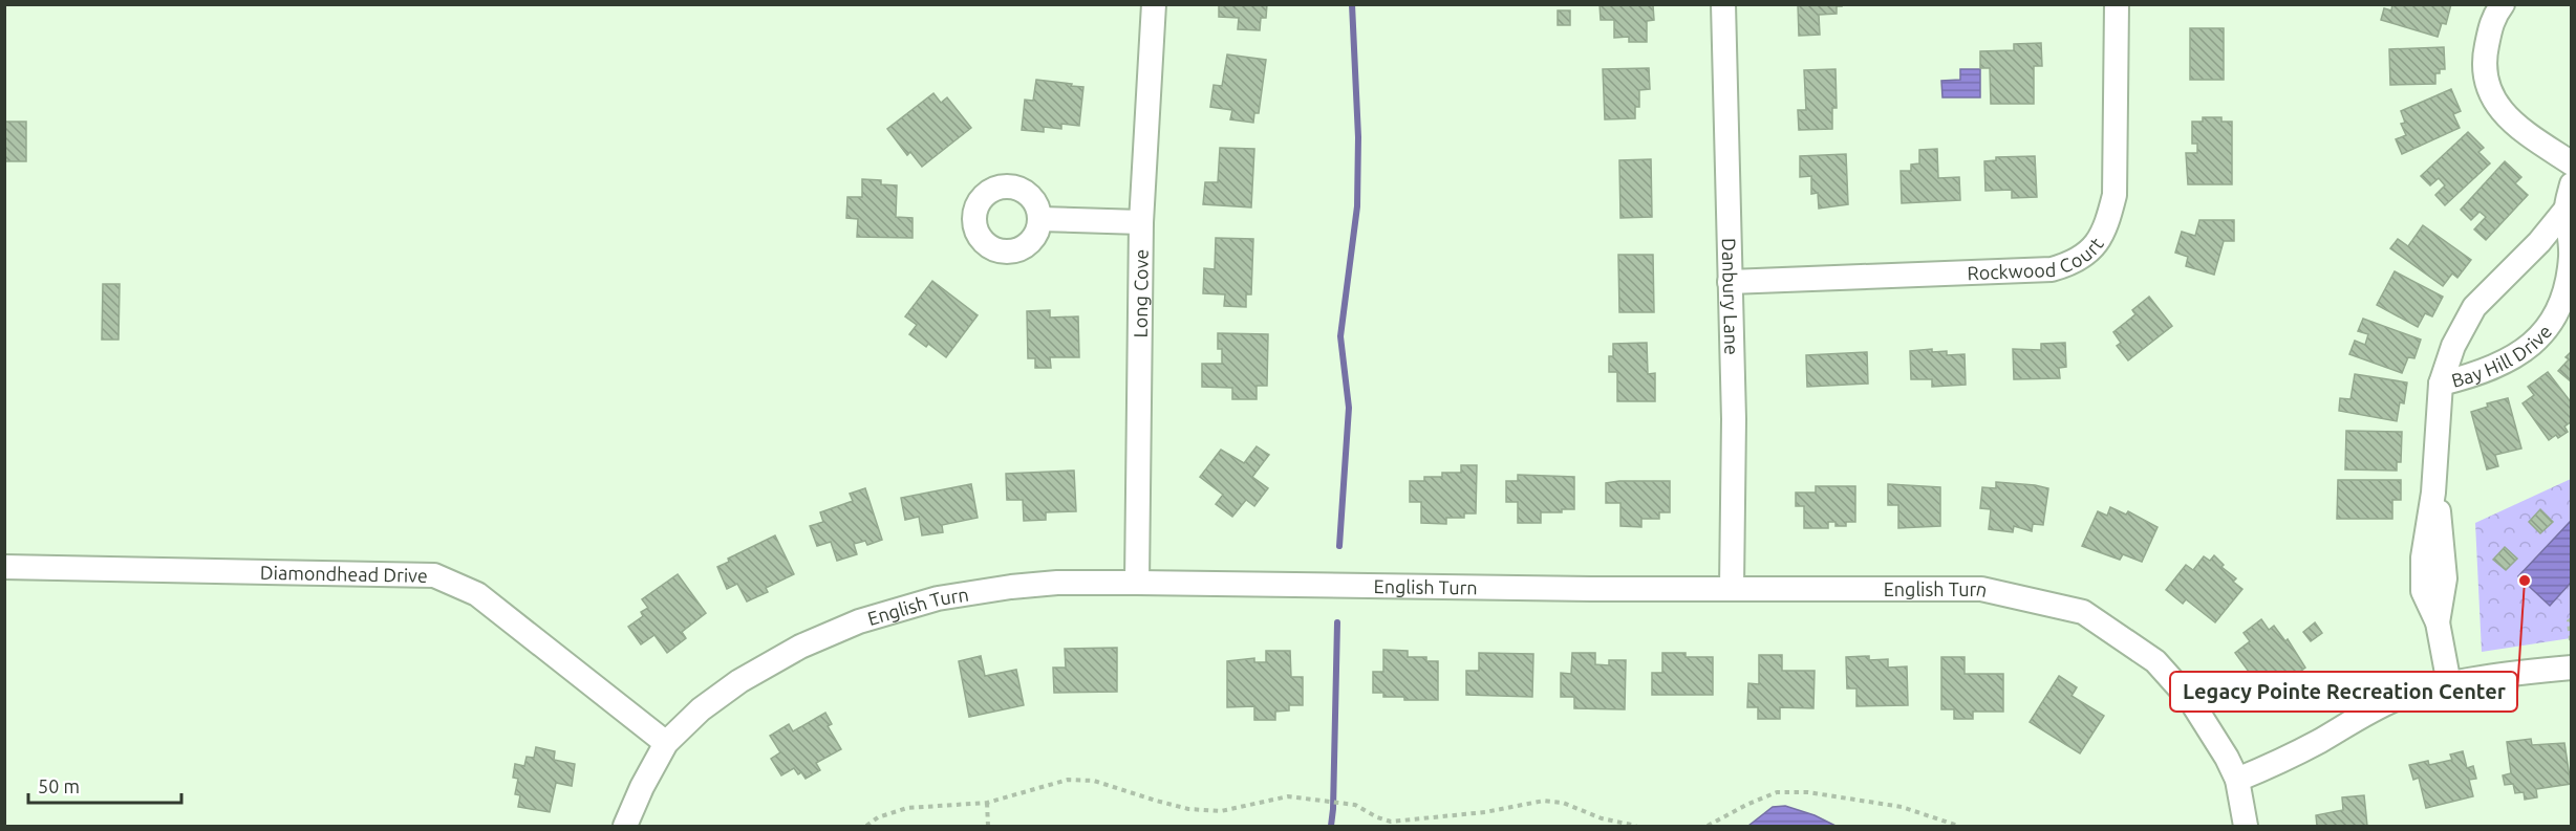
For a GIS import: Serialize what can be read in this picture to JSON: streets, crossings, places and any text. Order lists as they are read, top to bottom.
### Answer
{
  "streets": {
    "street": [
      "Rockwood Court",
      "Long Cove",
      "Danbury Lane",
      "Bay Hill Drive",
      "Diamondhead Drive",
      "English Turn"
    ]
  },
  "crossings": [
    ["Rockwood Court", "Danbury Lane"],
    ["Long Cove", "English Turn"],
    ["Danbury Lane", "English Turn"],
    ["Diamondhead Drive", "English Turn"]
  ],
  "places": ["Legacy Pointe Recreation Center"],
  "scale_bar": "50 m"
}
